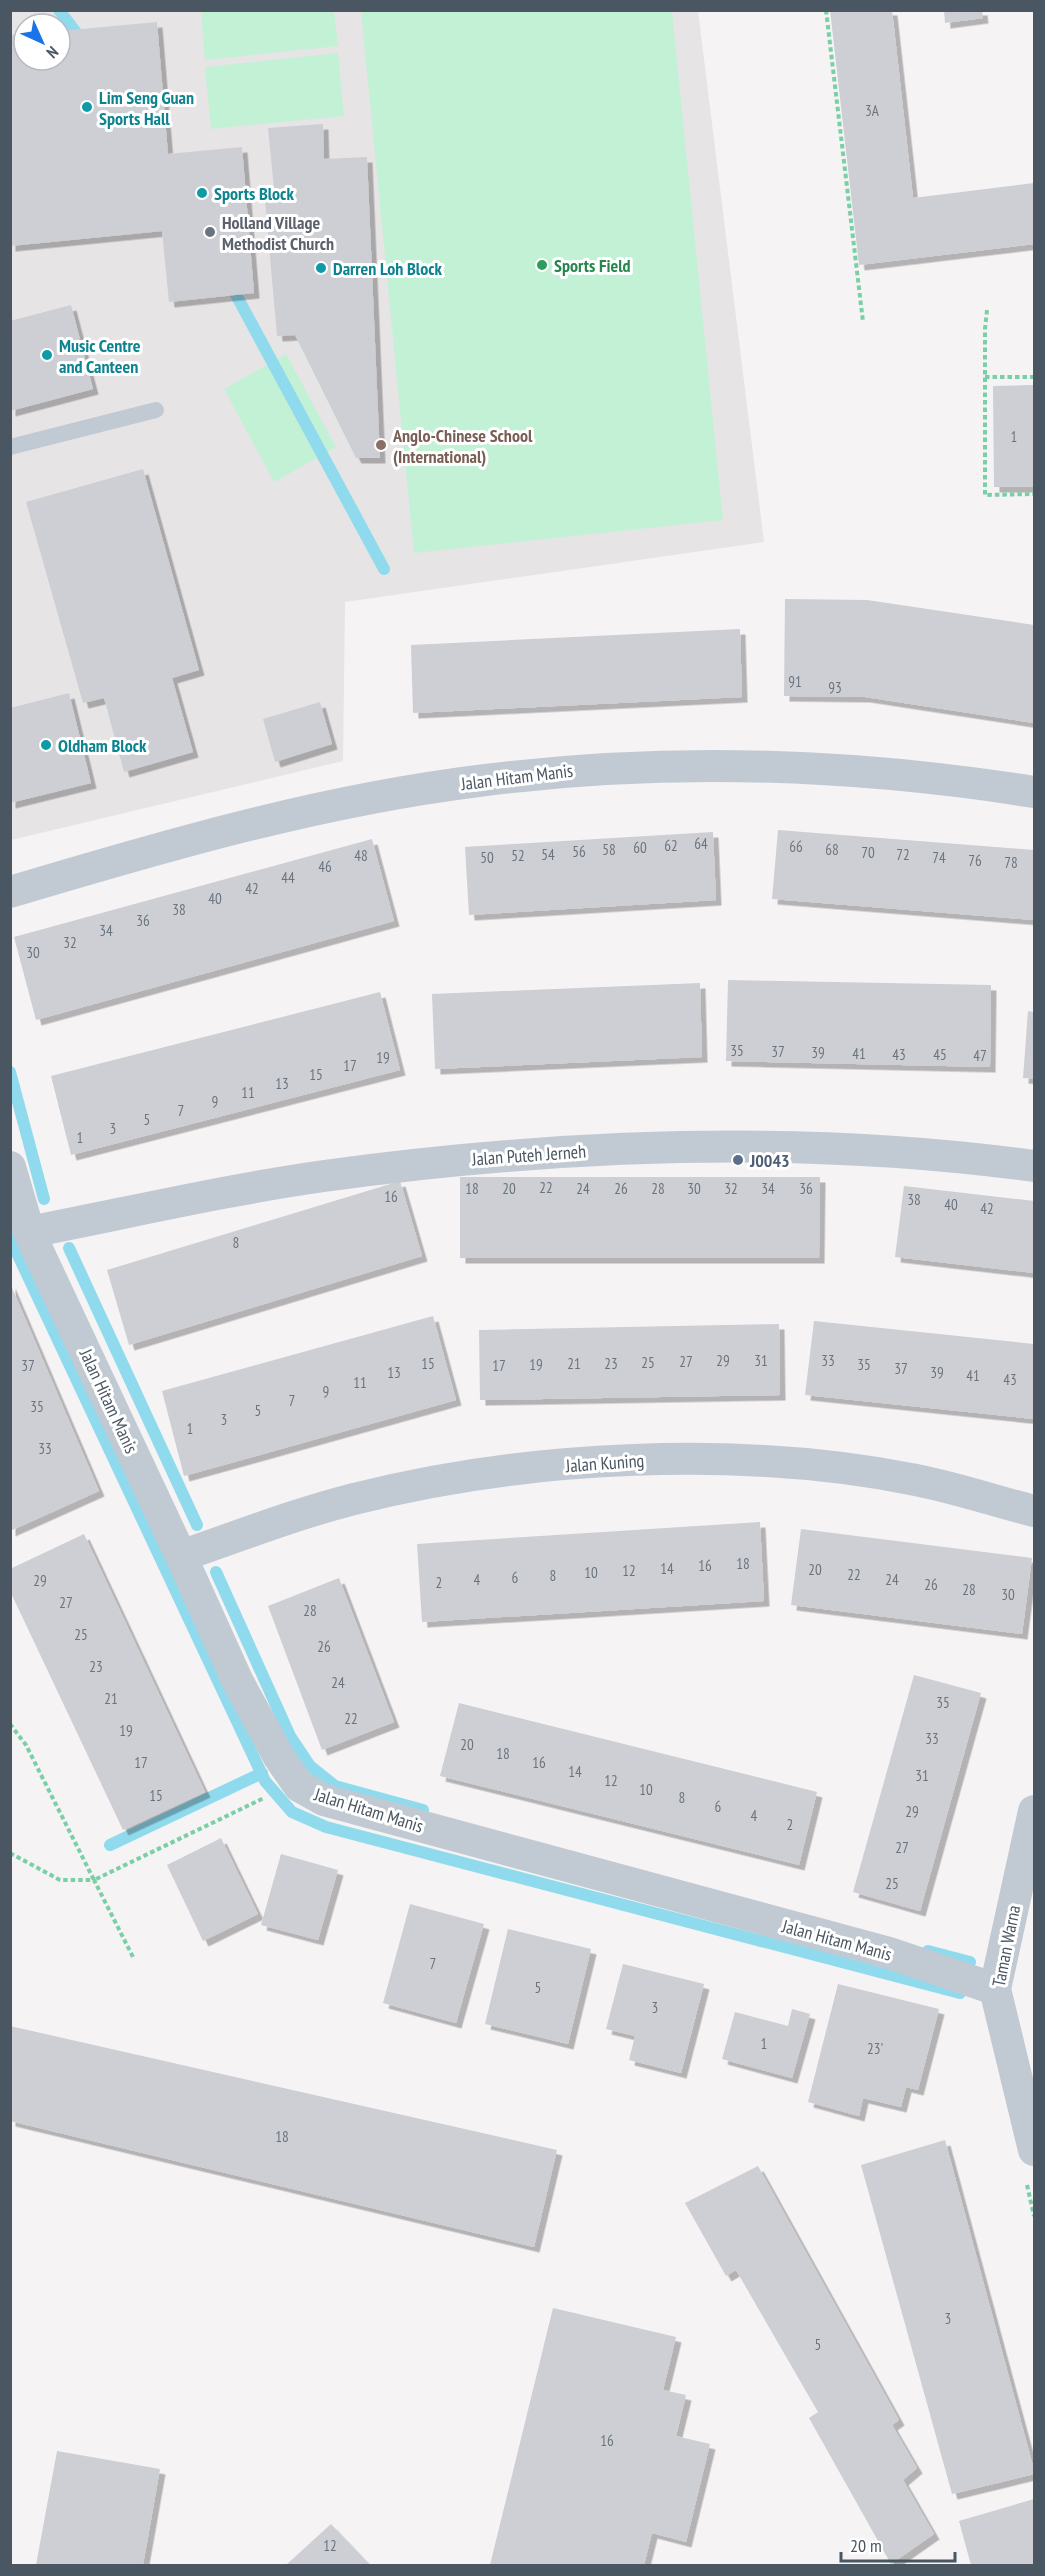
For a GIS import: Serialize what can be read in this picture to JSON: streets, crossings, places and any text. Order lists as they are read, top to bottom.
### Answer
{
  "streets": {
    "street": [
      "Jalan Hitam Manis",
      "Jalan Puteh Jerneh",
      "Jalan Kuning",
      "Taman Warna"
    ]
  },
  "crossings": [
    ["Jalan Hitam Manis", "Jalan Puteh Jerneh"],
    ["Jalan Hitam Manis", "Jalan Kuning"],
    ["Jalan Hitam Manis", "Taman Warna"]
  ],
  "places": [
    "Lim Seng Guan Sports Hall",
    "Sports Block",
    "Holland Village Methodist Church",
    "Sports Field",
    "Darren Loh Block",
    "Music Centre and Canteen",
    "Anglo-Chinese School (International)",
    "Oldham Block",
    "J0043"
  ],
  "house_numbers": [
    "3A",
    "1",
    "91",
    "93",
    "64",
    "62",
    "66",
    "60",
    "58",
    "68",
    "56",
    "70",
    "54",
    "72",
    "48",
    "52",
    "50",
    "74",
    "76",
    "78",
    "46",
    "44",
    "42",
    "40",
    "38",
    "36",
    "34",
    "32",
    "30",
    "35",
    "37",
    "39",
    "41",
    "43",
    "45",
    "47",
    "19",
    "17",
    "15",
    "13",
    "11",
    "9",
    "7",
    "5",
    "3",
    "1",
    "22",
    "18",
    "20",
    "24",
    "26",
    "28",
    "30",
    "32",
    "34",
    "36",
    "16",
    "38",
    "40",
    "42",
    "8",
    "29",
    "31",
    "33",
    "27",
    "25",
    "15",
    "21",
    "23",
    "19",
    "35",
    "37",
    "17",
    "37",
    "13",
    "39",
    "41",
    "43",
    "11",
    "9",
    "7",
    "35",
    "5",
    "3",
    "1",
    "33",
    "18",
    "16",
    "14",
    "20",
    "12",
    "10",
    "22",
    "8",
    "6",
    "4",
    "24",
    "29",
    "2",
    "26",
    "28",
    "30",
    "27",
    "28",
    "25",
    "26",
    "23",
    "24",
    "21",
    "35",
    "22",
    "19",
    "33",
    "20",
    "18",
    "17",
    "16",
    "14",
    "31",
    "12",
    "10",
    "15",
    "8",
    "6",
    "29",
    "4",
    "2",
    "27",
    "25",
    "7",
    "5",
    "3",
    "1",
    "23'",
    "18",
    "3",
    "5",
    "16",
    "12"
  ],
  "scale_bar": "20 m",
  "north": "bottom right"
}
